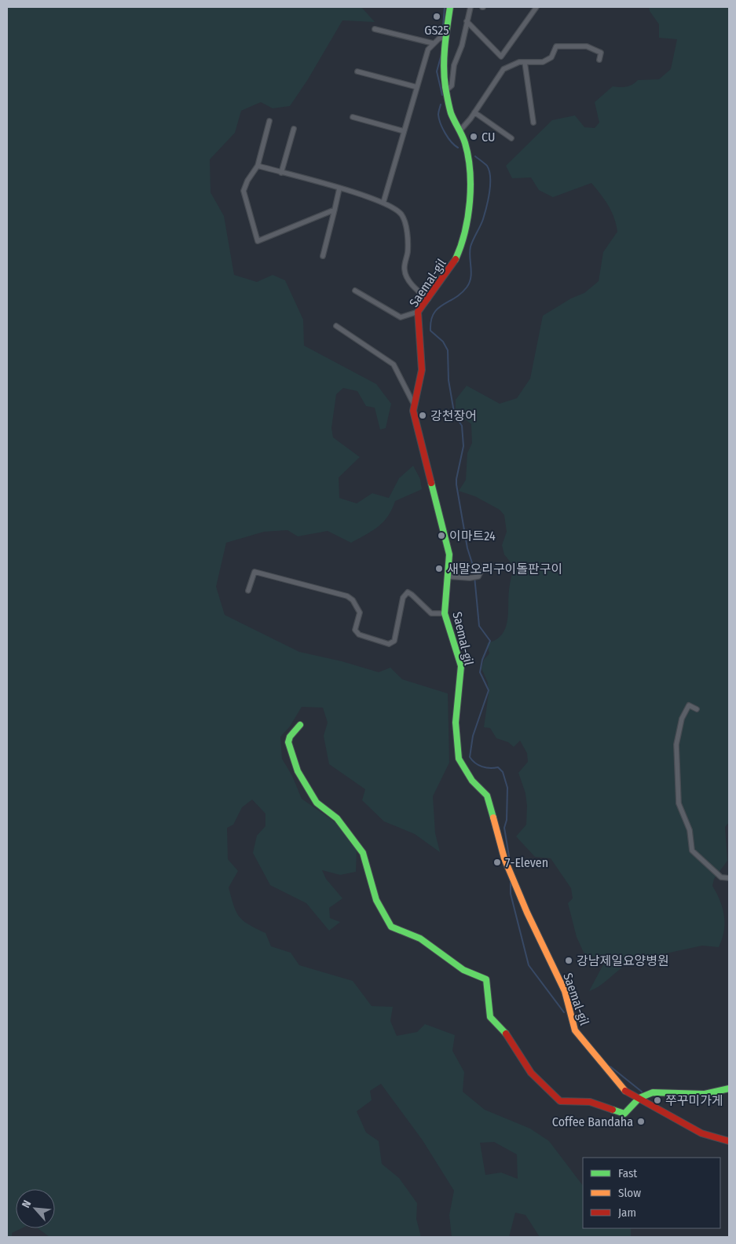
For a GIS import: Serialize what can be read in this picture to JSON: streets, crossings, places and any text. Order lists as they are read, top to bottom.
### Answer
{
  "streets": {
    "street": ["Saemal-gil"]
  },
  "places": [
    "GS25",
    "CU",
    "강천장어",
    "이마트24",
    "새말오리구이돌판구이",
    "7-Eleven",
    "강남제일요양병원",
    "쭈꾸미가게",
    "Coffee Bandaha"
  ],
  "legend": ["Fast", "Slow", "Jam"],
  "north": "top left"
}
